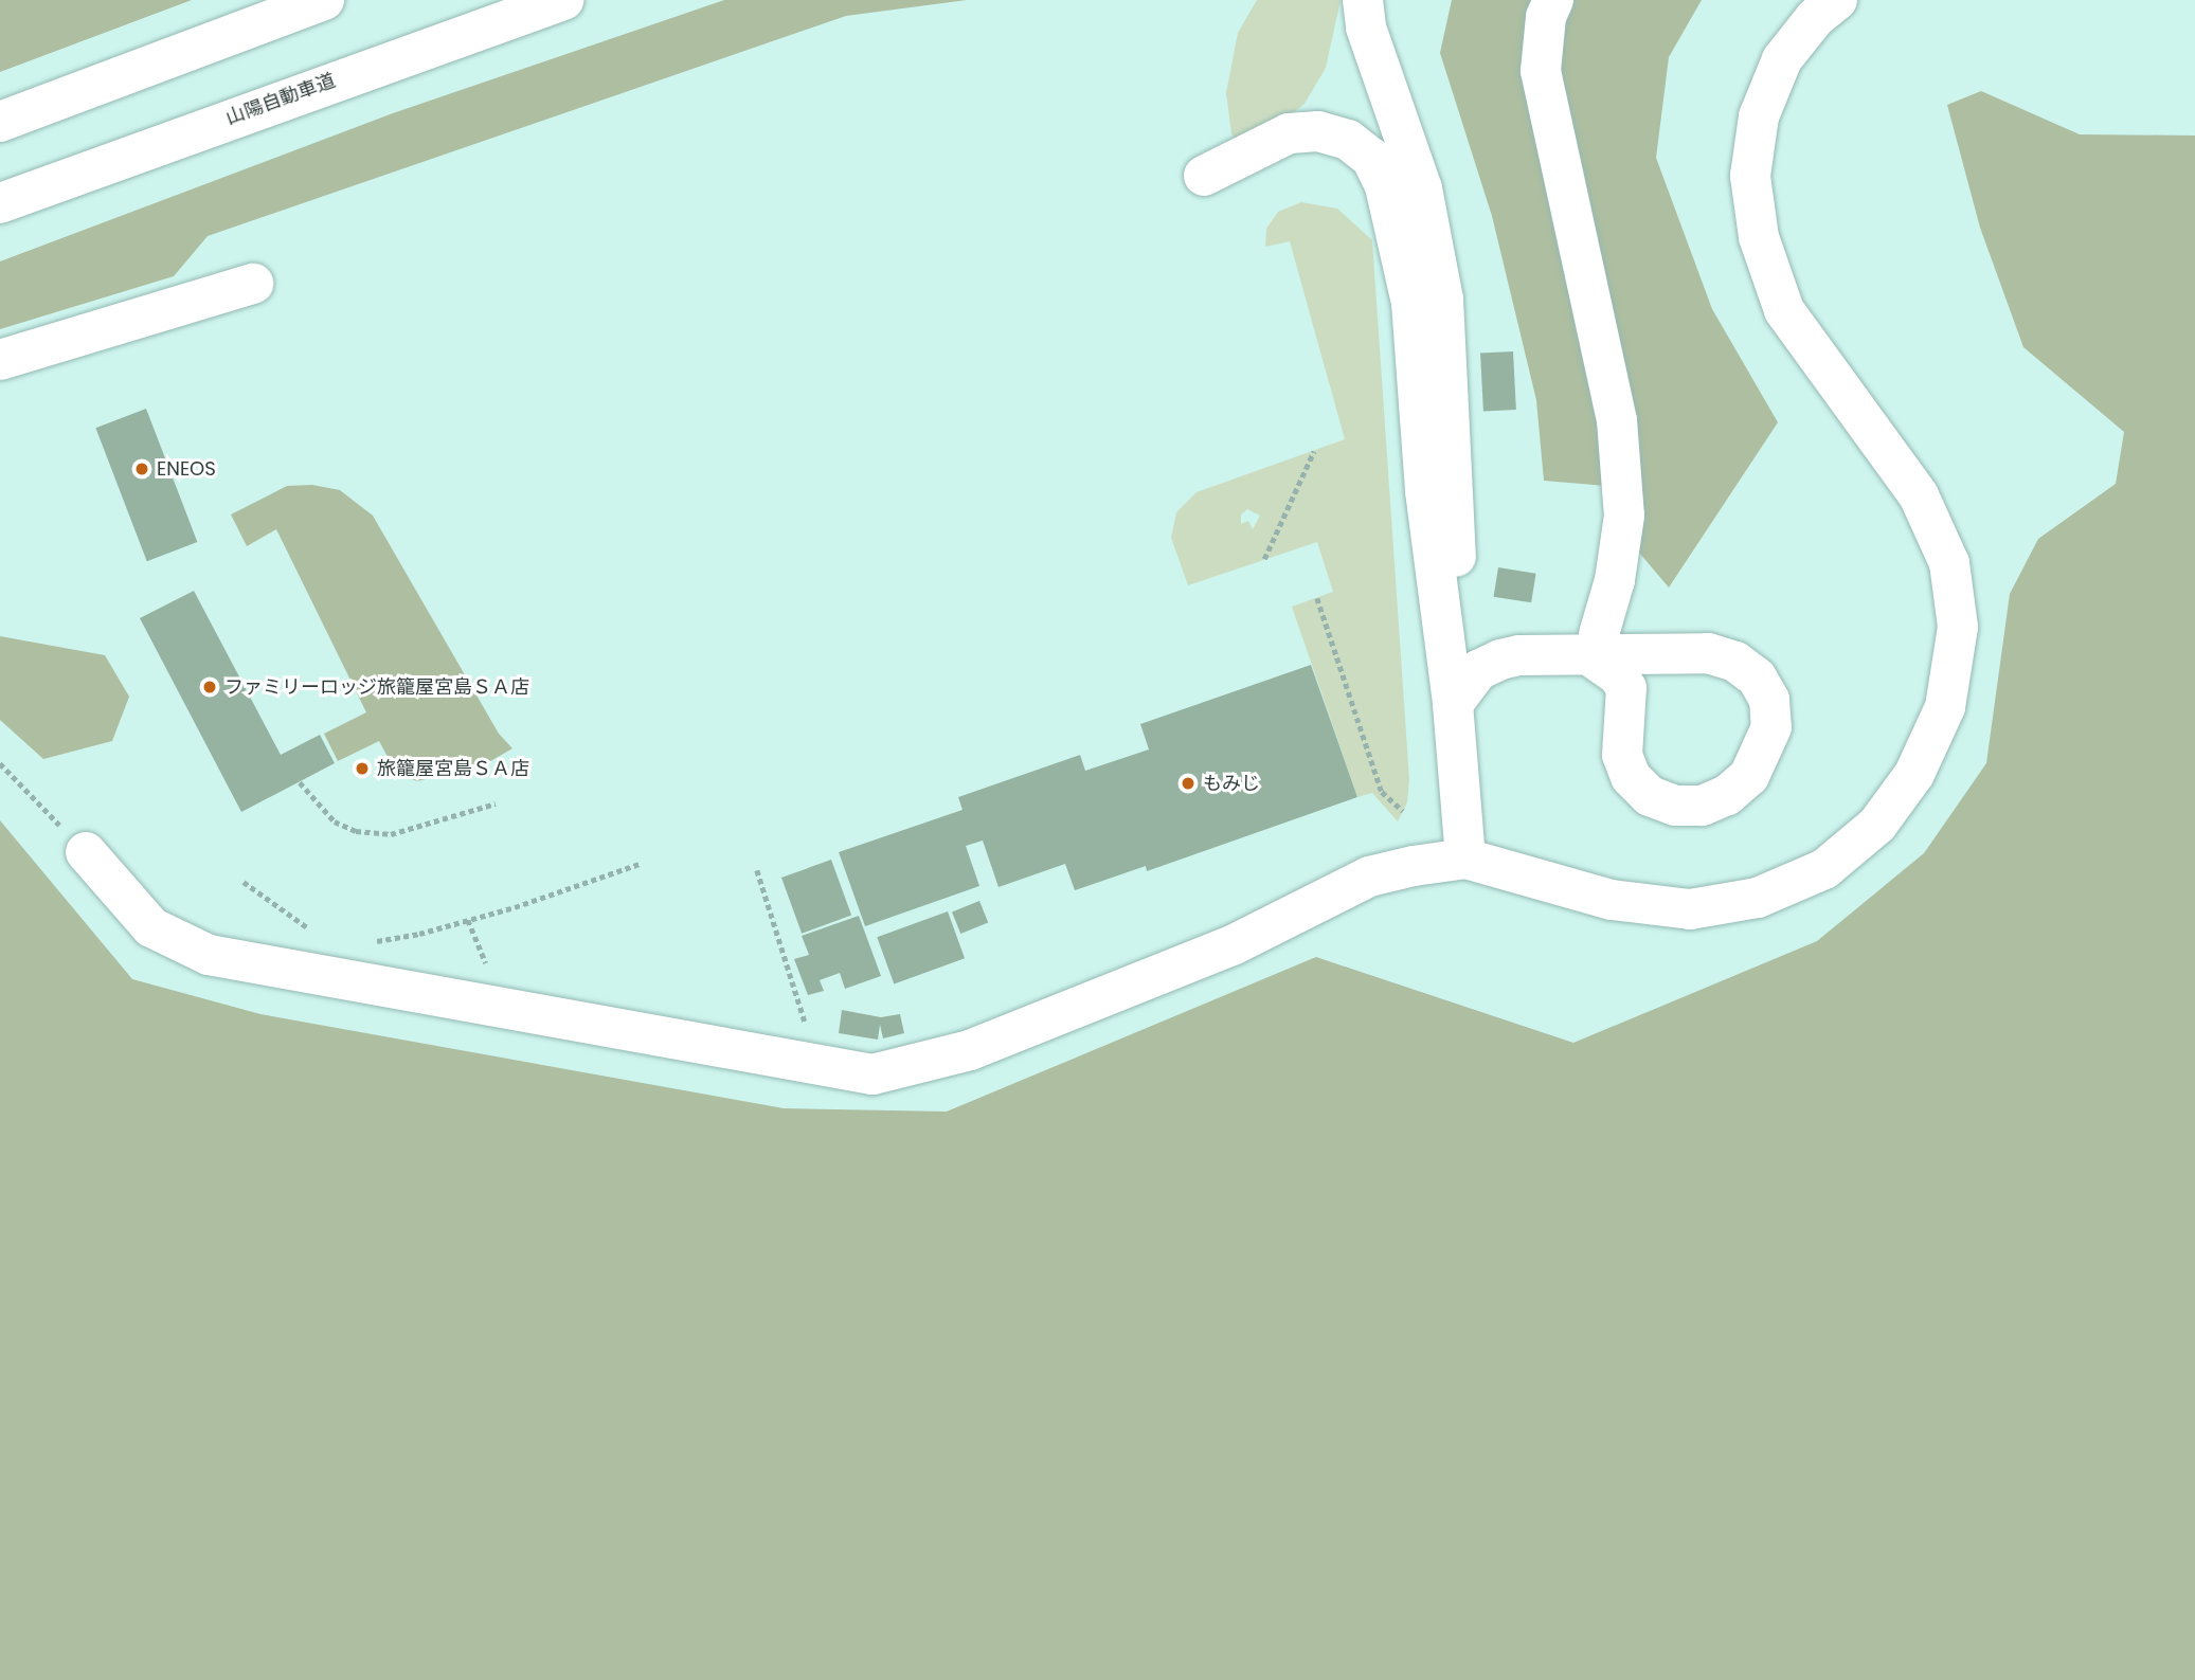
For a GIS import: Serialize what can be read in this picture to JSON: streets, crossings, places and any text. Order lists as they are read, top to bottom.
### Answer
{
  "streets": {
    "main road": ["山陽自動車道"]
  },
  "places": [
    "ENEOS",
    "ファミリーロッジ旅籠屋宮島ＳＡ店",
    "旅籠屋宮島ＳＡ店",
    "もみじ"
  ]
}
